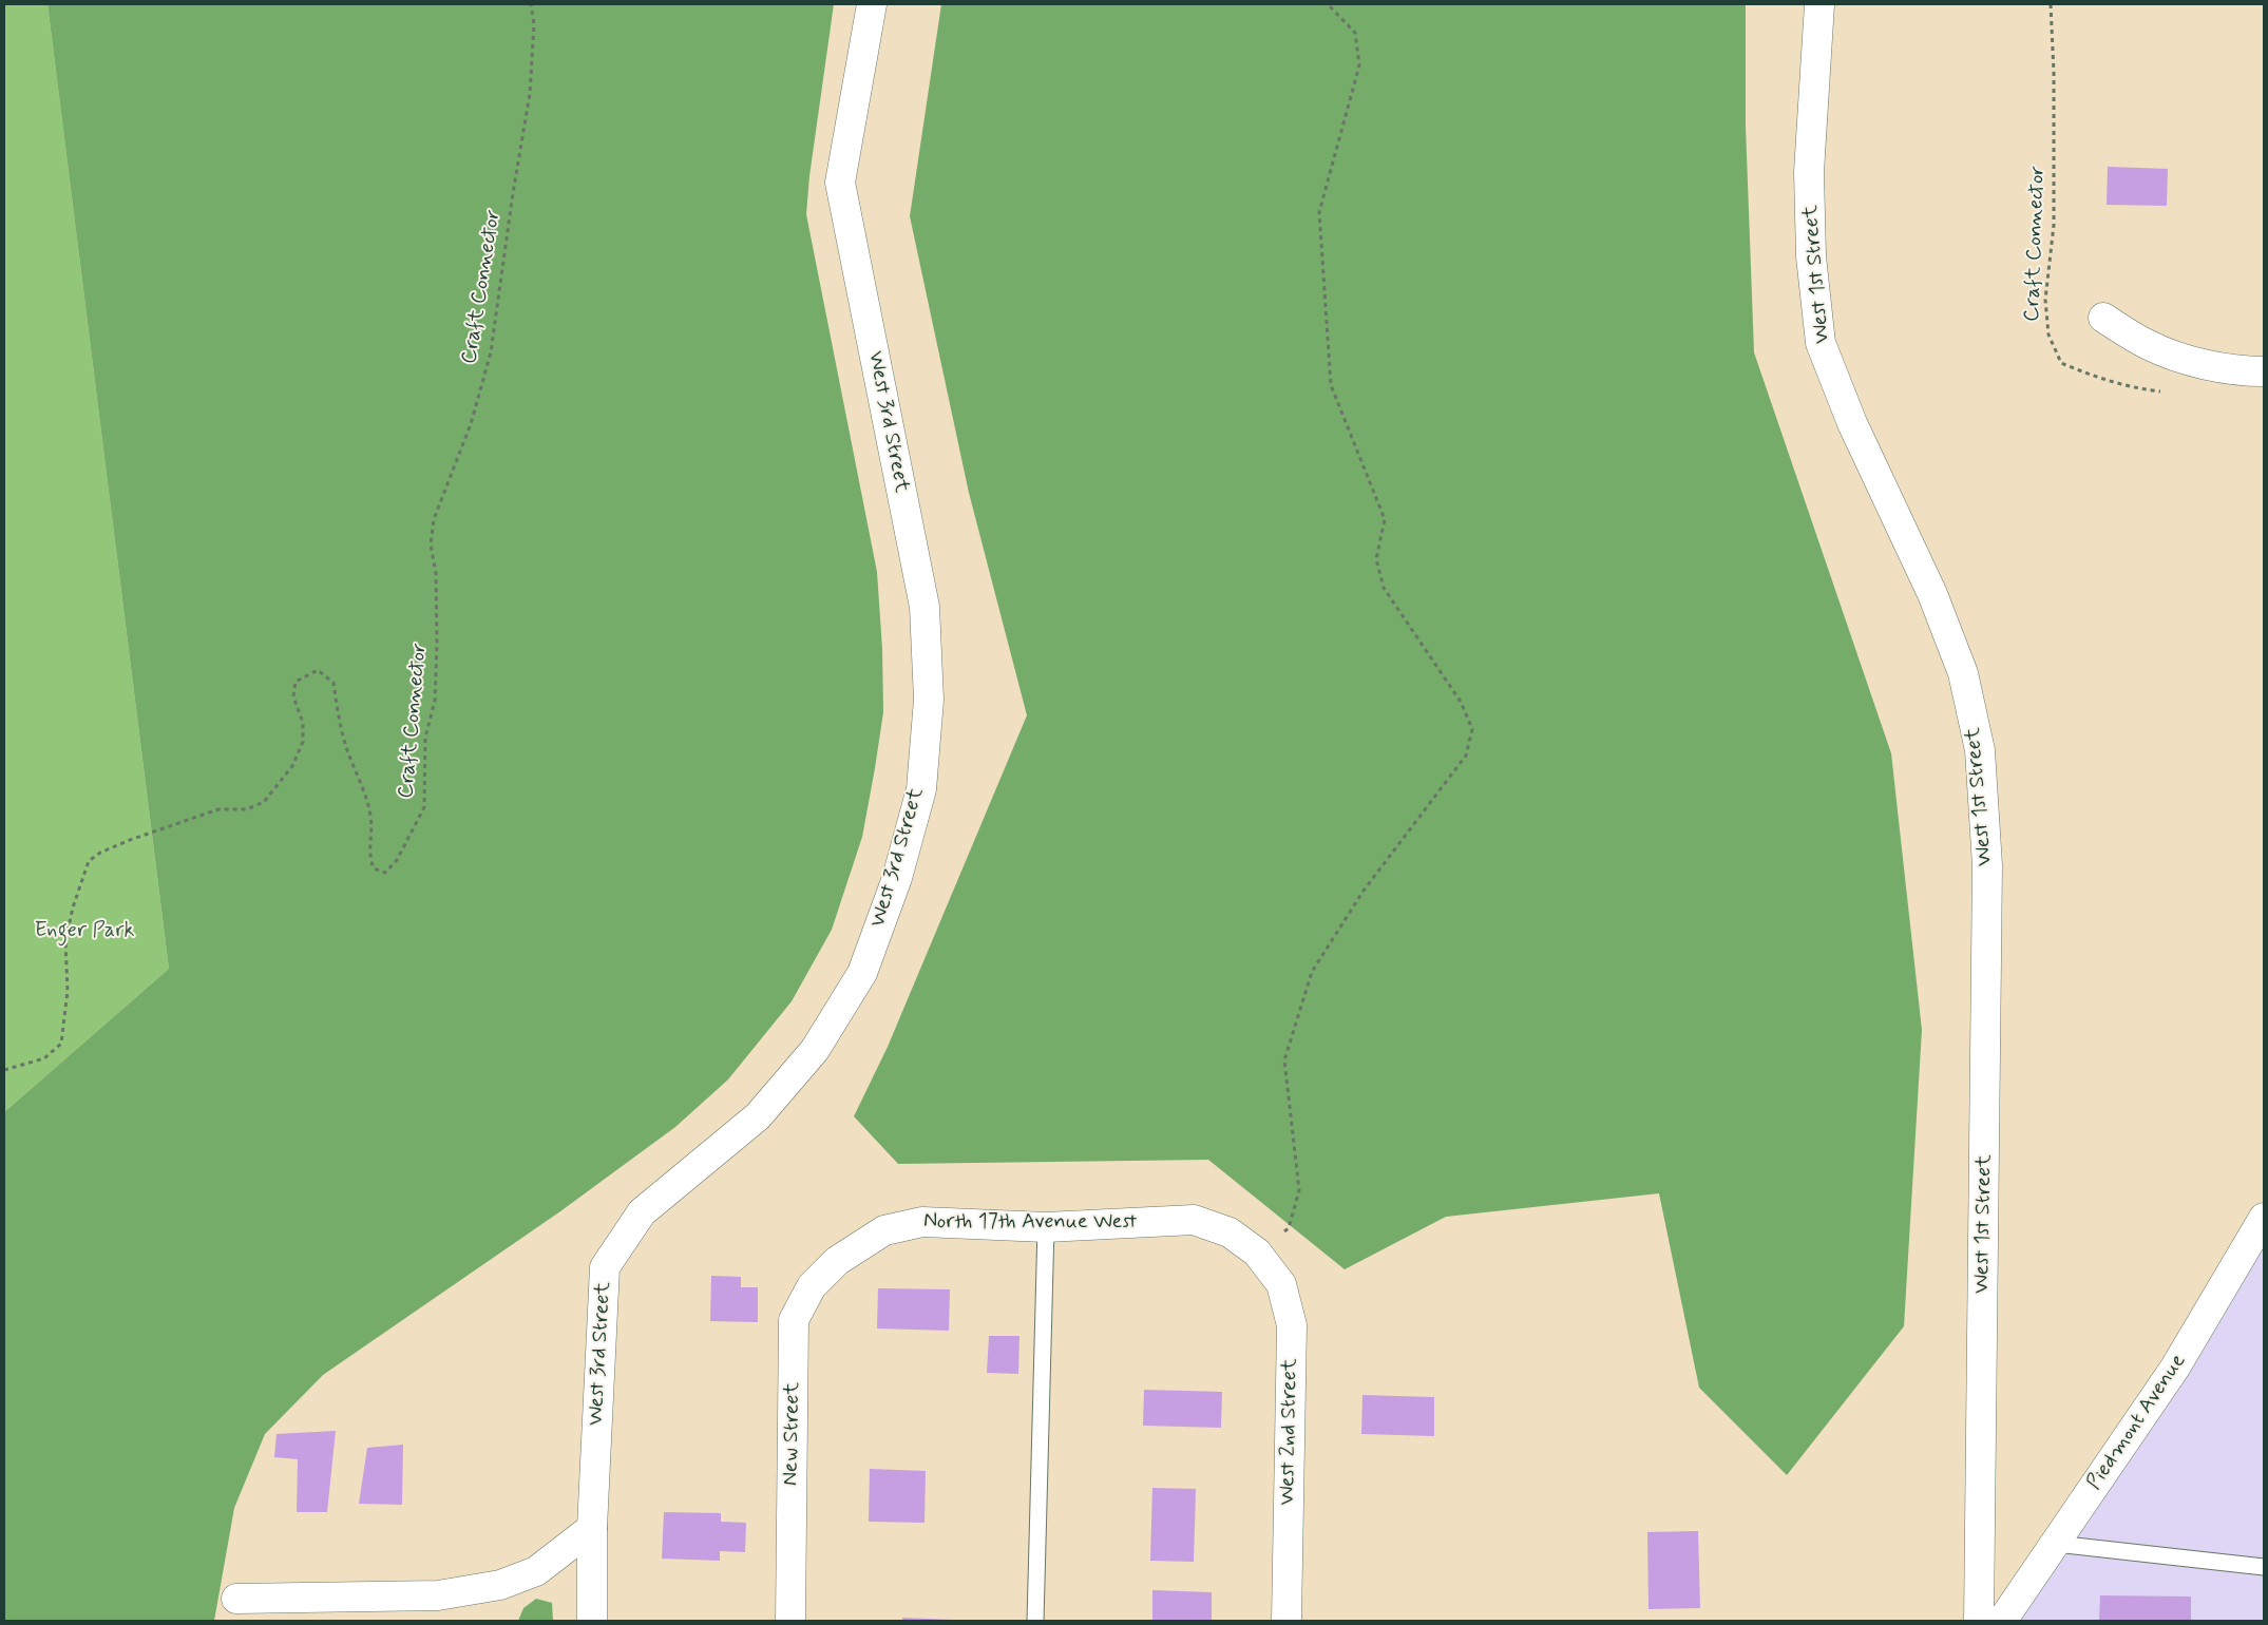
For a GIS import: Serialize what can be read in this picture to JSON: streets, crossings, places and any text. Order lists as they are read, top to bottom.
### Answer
{
  "streets": {
    "street": [
      "West 1st Street",
      "West 3rd Street",
      "North 17th Avenue West",
      "Piedmont Avenue",
      "West 2nd Street",
      "New Street"
    ],
    "path": ["Craft Connector"]
  },
  "crossings": [
    ["North 17th Avenue West", "West 2nd Street"],
    ["North 17th Avenue West", "New Street"]
  ],
  "parks": ["Enger Park"]
}
